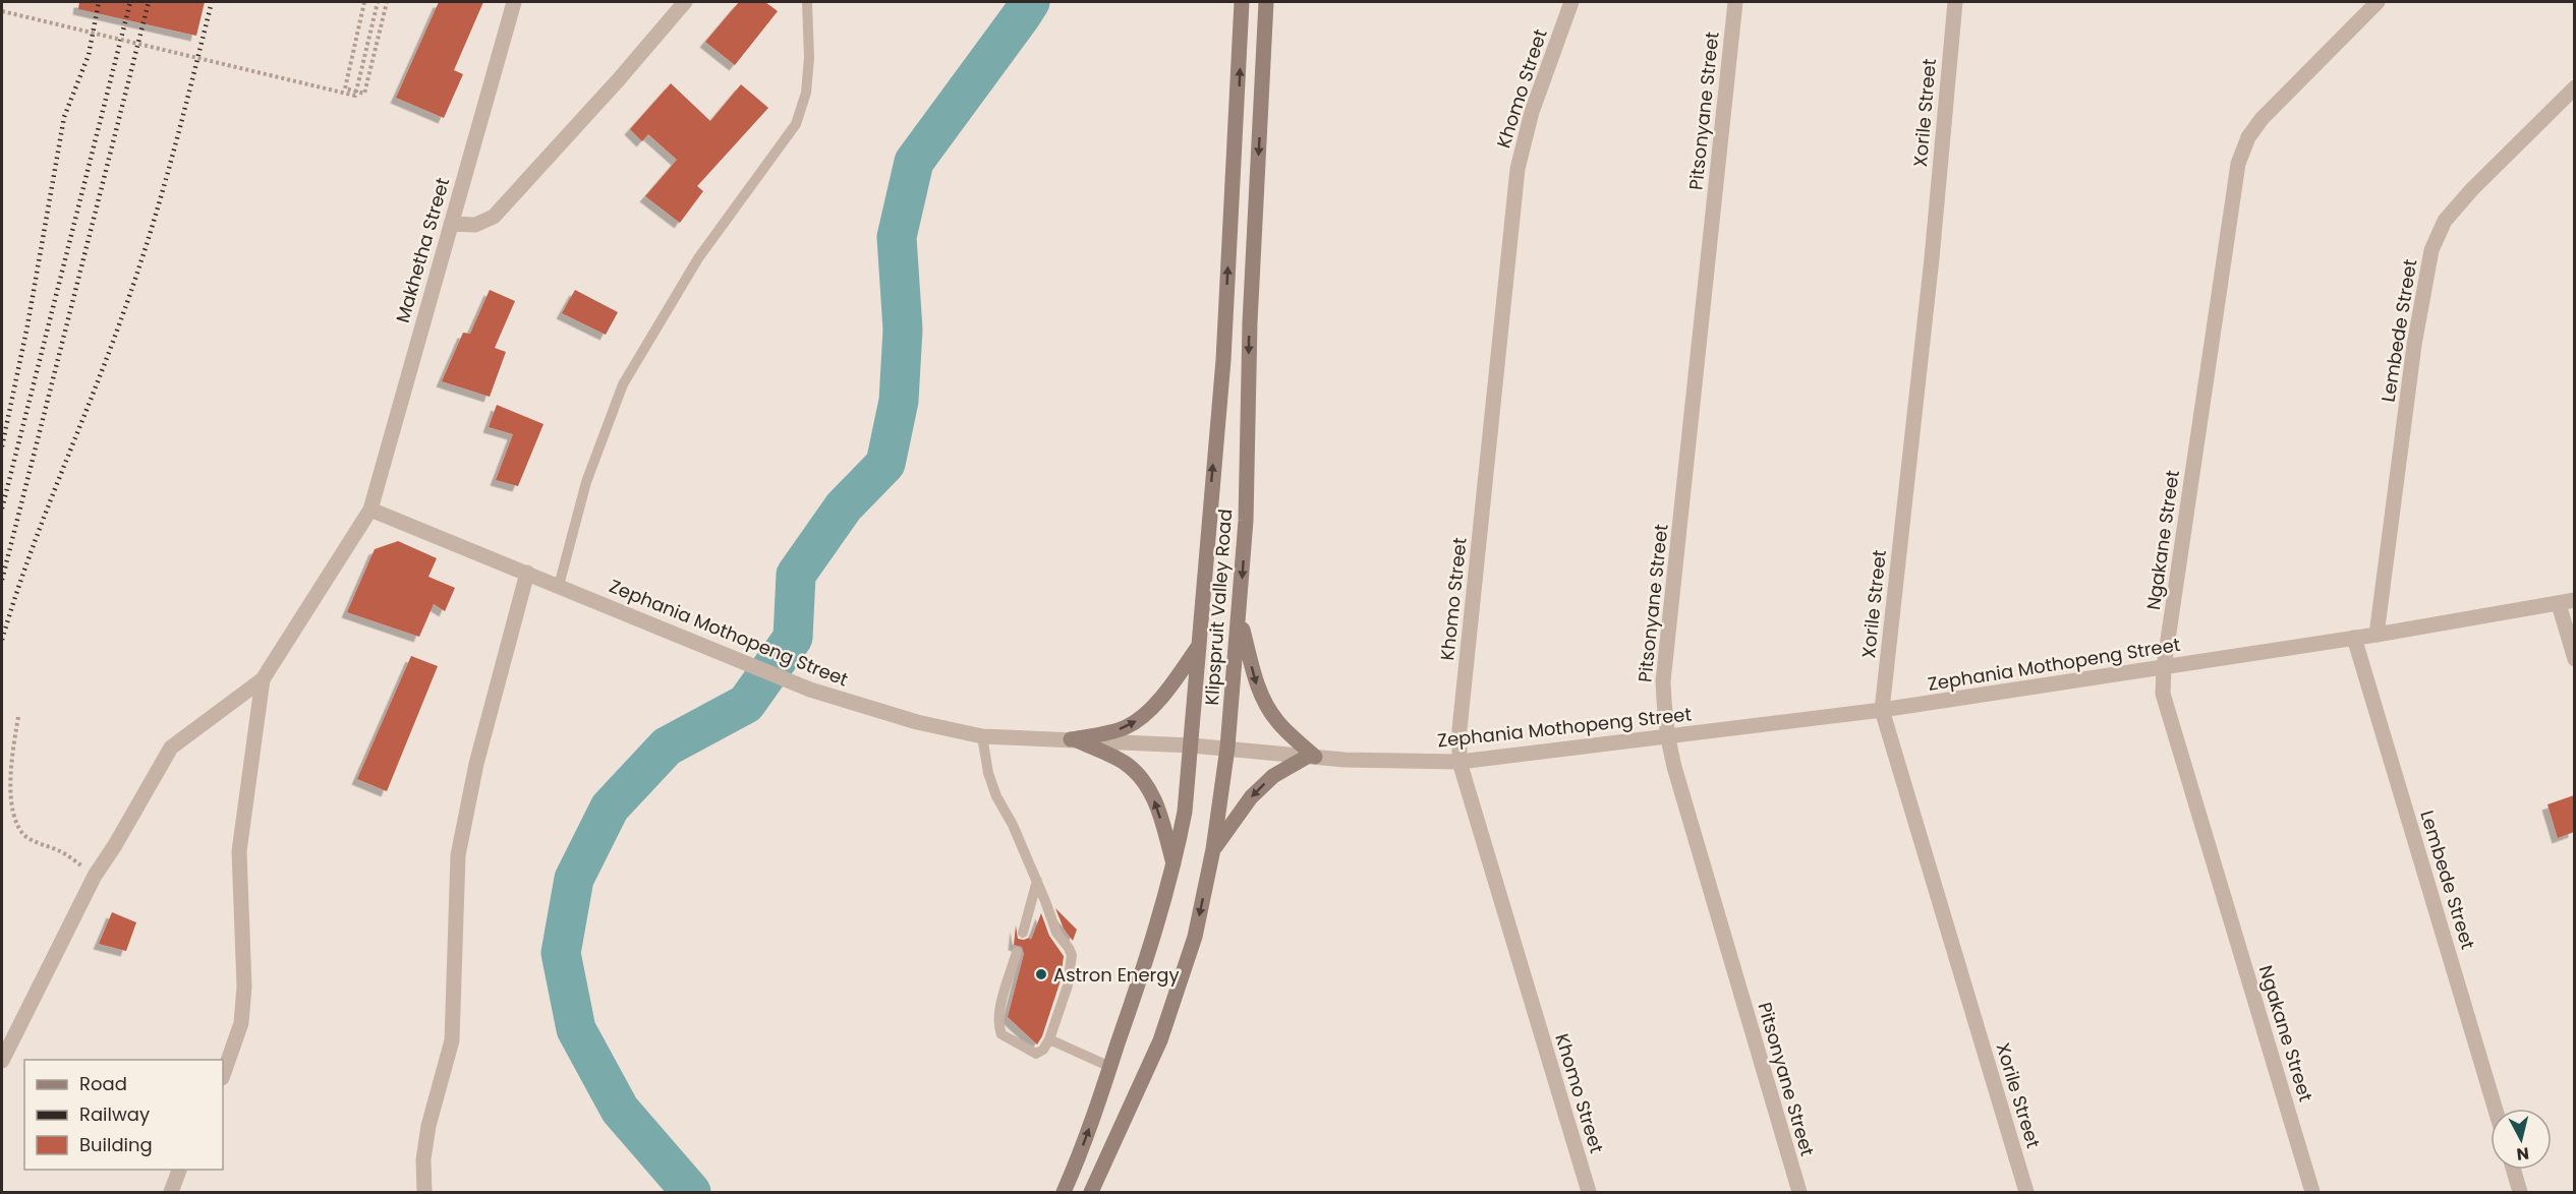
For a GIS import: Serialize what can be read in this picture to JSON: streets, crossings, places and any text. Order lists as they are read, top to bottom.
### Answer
{
  "streets": {
    "main road": ["Klipspruit Valley Road"],
    "street": [
      "Khomo Street",
      "Pitsonyane Street",
      "Xorile Street",
      "Makhetha Street",
      "Lembede Street",
      "Ngakane Street",
      "Zephania Mothopeng Street"
    ]
  },
  "crossings": [
    ["Khomo Street", "Zephania Mothopeng Street"],
    ["Pitsonyane Street", "Zephania Mothopeng Street"],
    ["Xorile Street", "Zephania Mothopeng Street"],
    ["Makhetha Street", "Zephania Mothopeng Street"],
    ["Lembede Street", "Zephania Mothopeng Street"],
    ["Ngakane Street", "Zephania Mothopeng Street"],
    ["Klipspruit Valley Road", "Zephania Mothopeng Street"]
  ],
  "places": ["Astron Energy"],
  "legend": ["Road", "Railway", "Building"],
  "north": "bottom"
}
